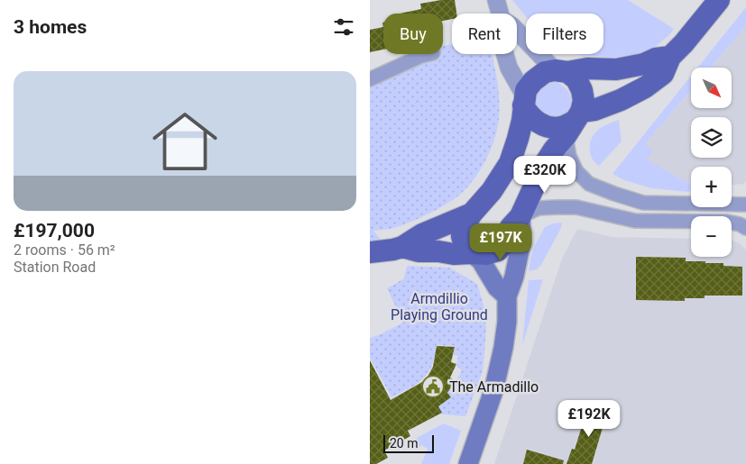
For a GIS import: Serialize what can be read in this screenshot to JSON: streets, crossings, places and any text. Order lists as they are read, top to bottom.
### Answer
{
  "parks": ["Armdillio Playing Ground"],
  "places": {
    "public building": ["The Armadillo"]
  },
  "scale_bar": "20 m",
  "north": "bottom right",
  "page": {
    "heading": "3 homes",
    "chip": ["Buy", "Rent", "Filters"],
    "list": [
      {
        "name": "£197,000",
        "note": "2 rooms · 56 m² · Station Road"
      }
    ],
    "map_buttons": ["+", "−"],
    "price": ["£320K", "£197K", "£192K"],
    "scale": "20 m"
  }
}
